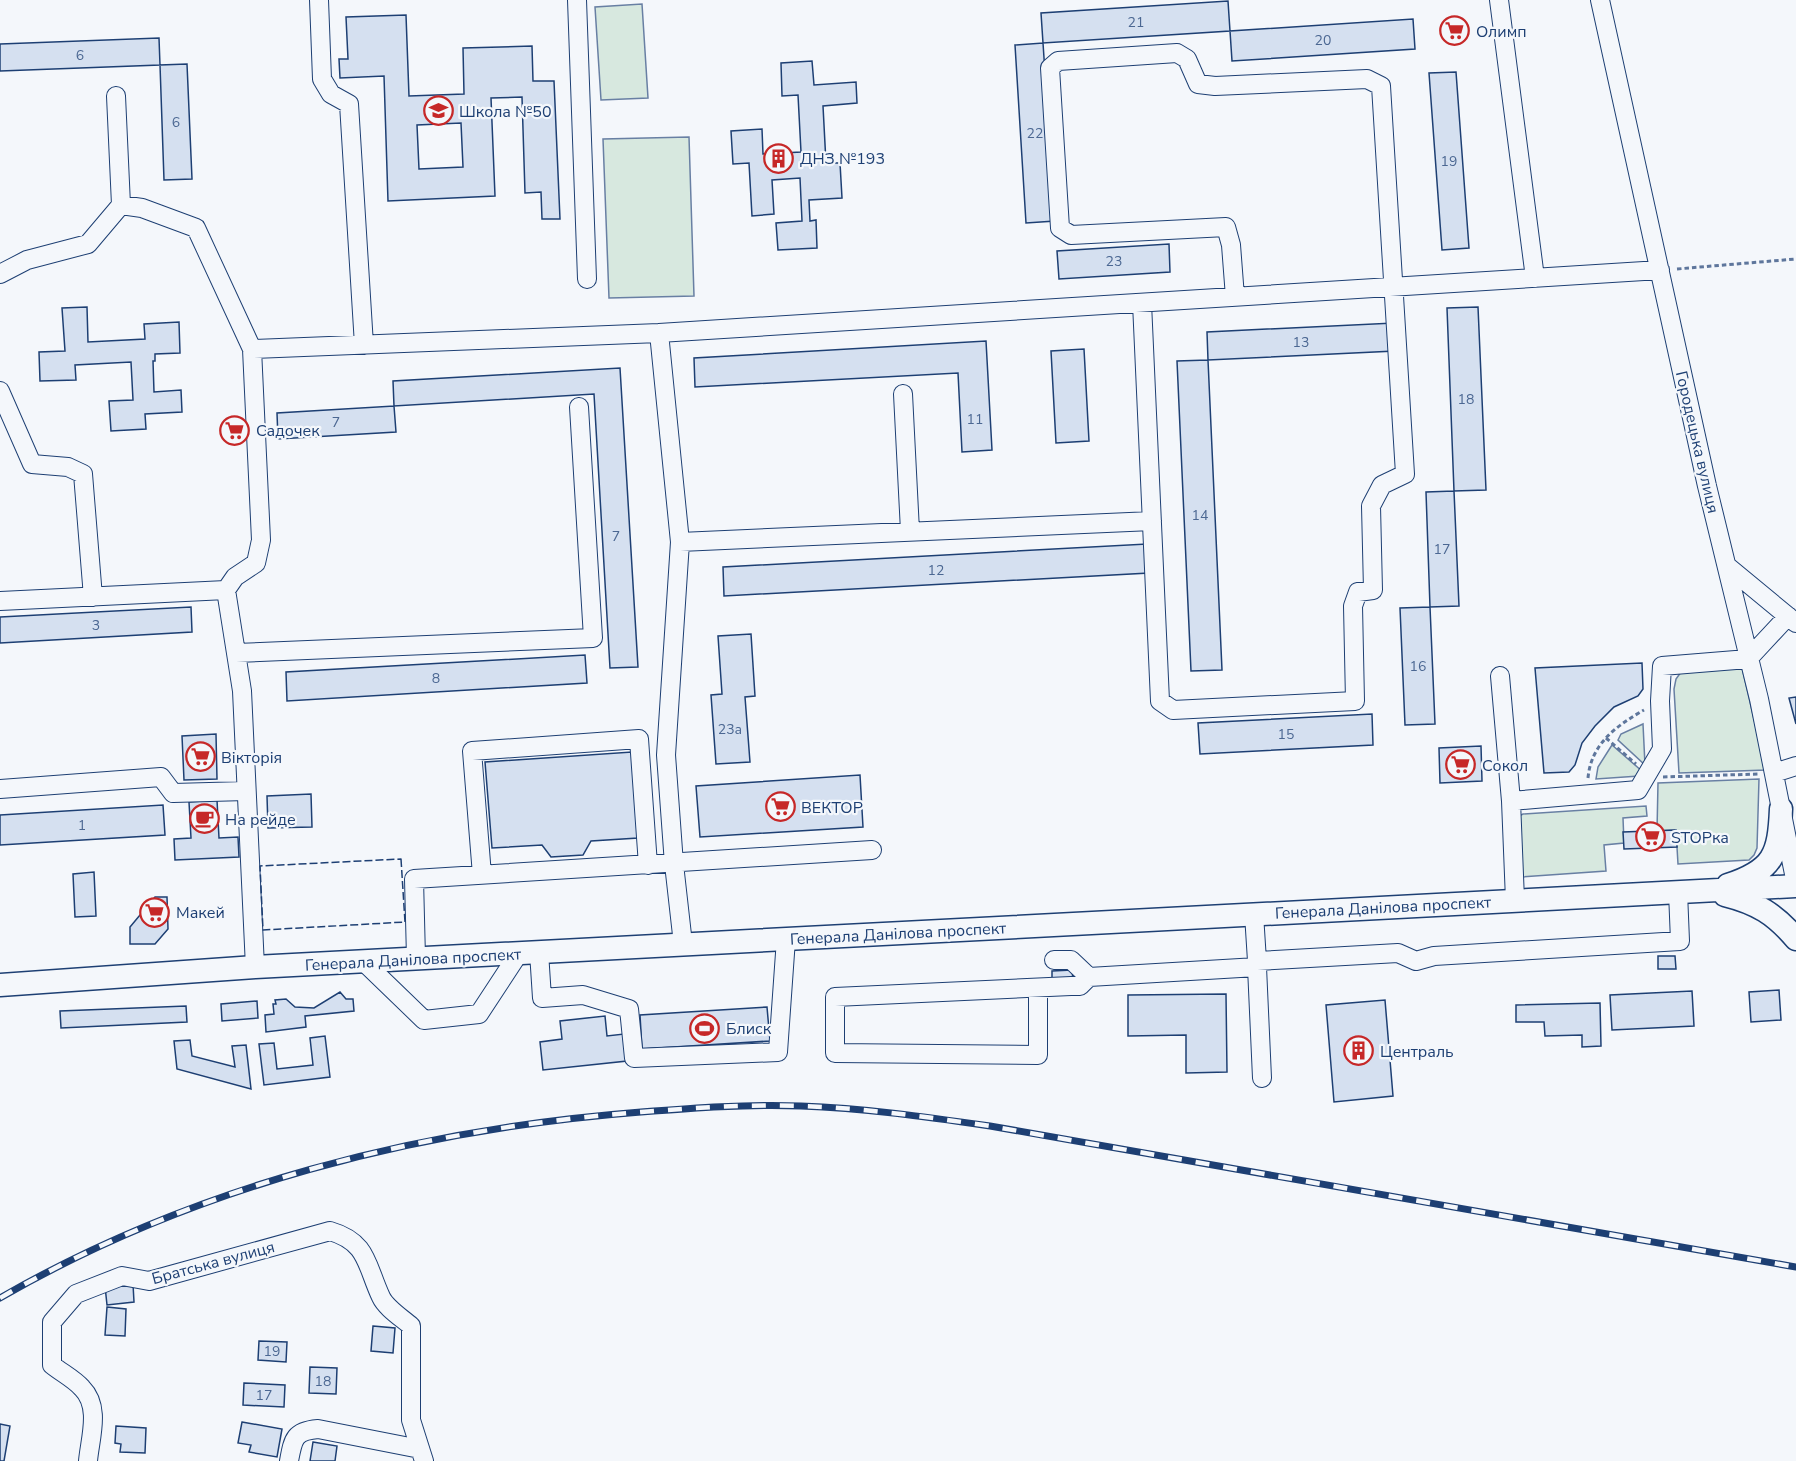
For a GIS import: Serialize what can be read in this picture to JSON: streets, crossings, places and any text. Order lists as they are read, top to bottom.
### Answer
{
  "streets": {
    "main road": ["Генерала Данілова проспект"],
    "street": ["Городецька вулиця", "Братська вулиця"]
  },
  "crossings": [
    ["Городецька вулиця", "Генерала Данілова проспект"]
  ],
  "places": {
    "supermarket": [
      "Олимп",
      "Садочек",
      "Вікторія",
      "Сокол",
      "ВЕКТОР",
      "STOPка",
      "Макей"
    ],
    "school or university": ["Школа №50"],
    "building": ["ДНЗ №193", "Централь"],
    "cafe": ["На рейде"],
    "sports": ["Блиск"]
  },
  "house_numbers": [
    "21",
    "20",
    "6",
    "6",
    "22",
    "19",
    "23",
    "13",
    "18",
    "11",
    "7",
    "14",
    "7",
    "17",
    "12",
    "3",
    "16",
    "8",
    "23а",
    "15",
    "1",
    "19",
    "18",
    "17"
  ]
}
